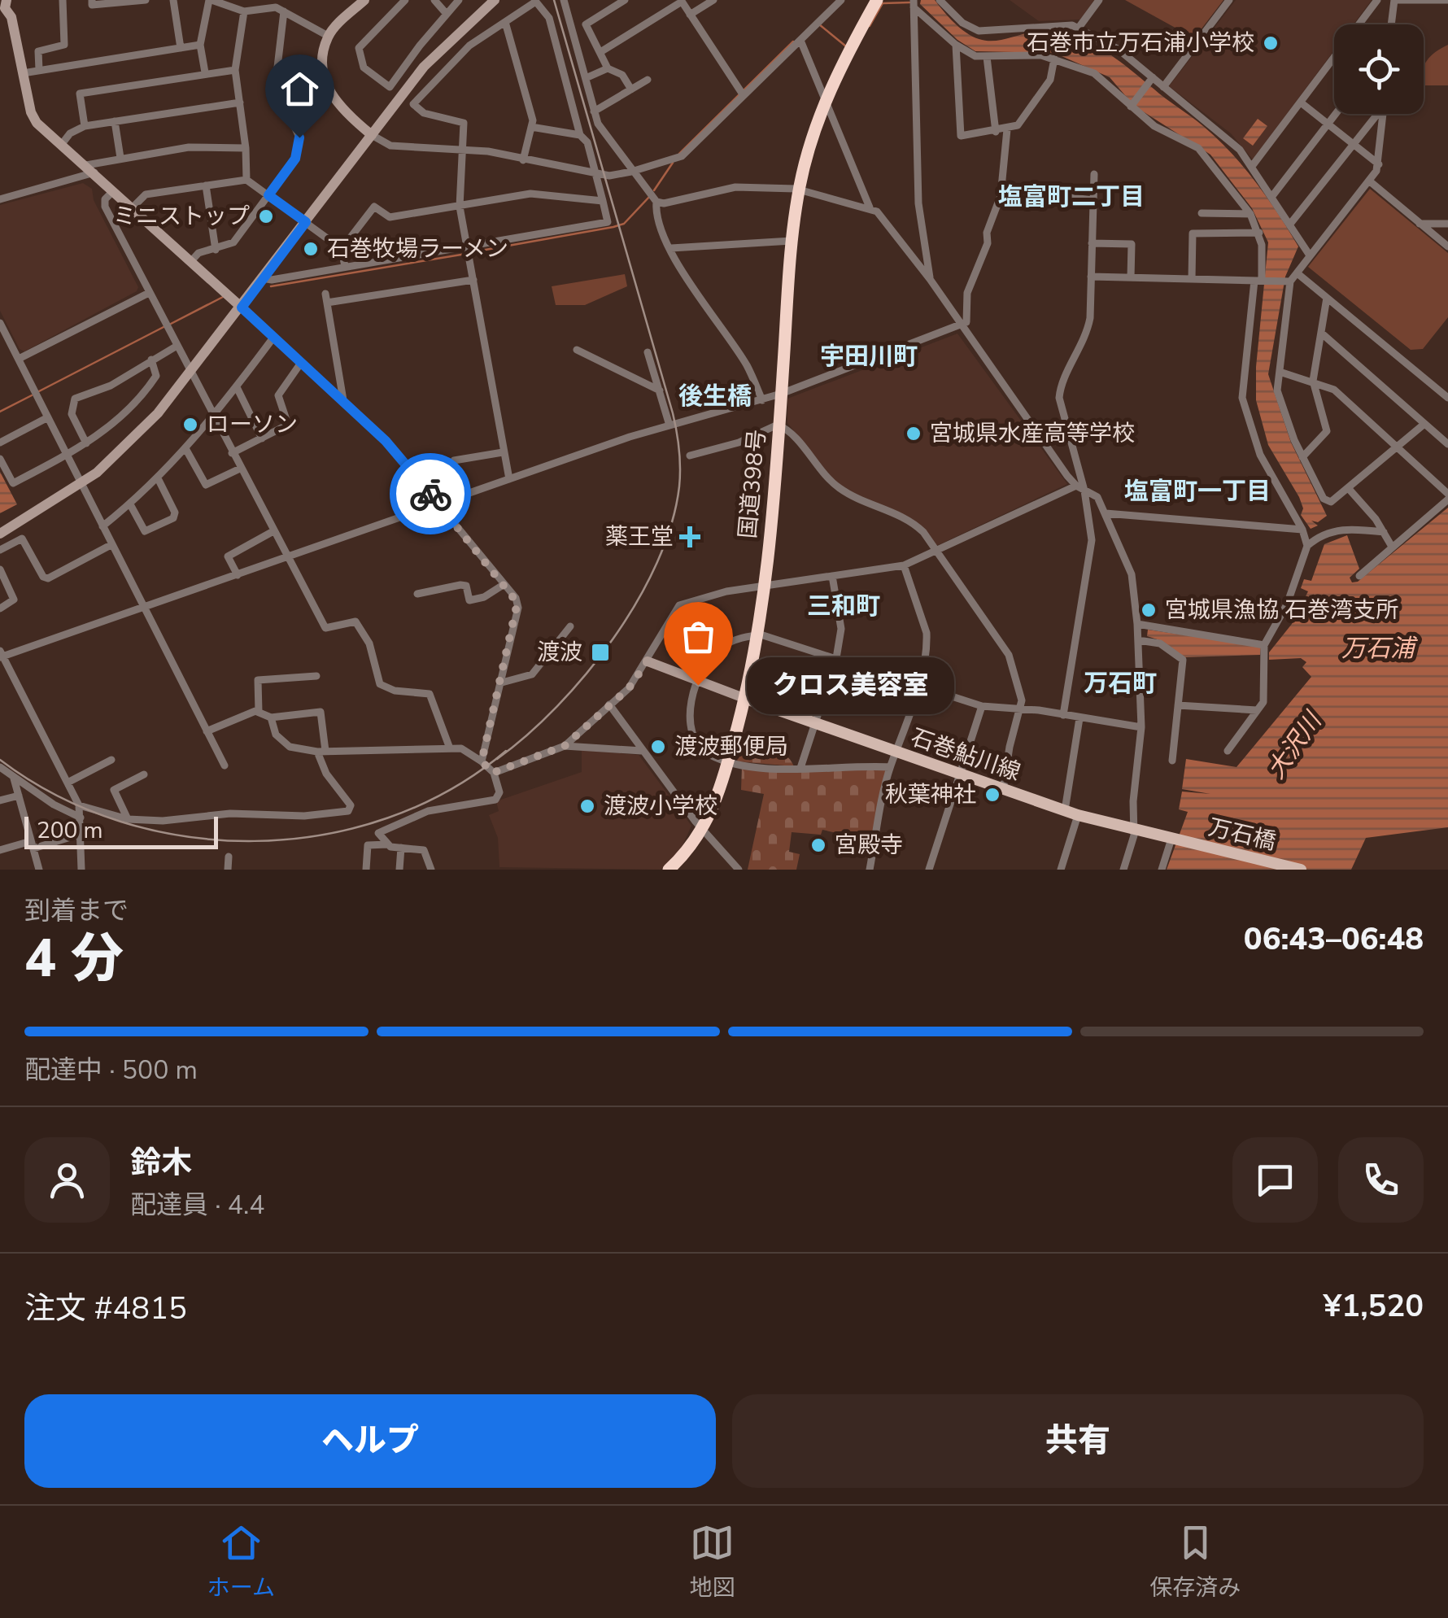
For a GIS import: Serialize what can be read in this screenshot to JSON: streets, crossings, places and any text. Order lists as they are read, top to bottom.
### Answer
{
  "streets": {
    "highway": ["国道398号"],
    "main road": ["石巻鮎川線", "万石橋"]
  },
  "crossings": [
    ["国道398号", "石巻鮎川線"],
    ["石巻鮎川線", "万石橋"]
  ],
  "districts": [
    "塩富町二丁目",
    "宇田川町",
    "後生橋",
    "塩富町一丁目",
    "三和町",
    "万石町"
  ],
  "water": ["万石浦", "大沢川"],
  "places": {
    "other": [
      "石巻市立万石浦小学校",
      "ミニストップ",
      "石巻牧場ラーメン",
      "ローソン",
      "宮城県水産高等学校",
      "宮城県漁協 石巻湾支所",
      "クロス美容室",
      "渡波郵便局",
      "秋葉神社",
      "渡波小学校",
      "宮殿寺"
    ],
    "health": ["薬王堂"],
    "transit": ["渡波"]
  },
  "scale_bar": "200 m",
  "page": {
    "bubble": "クロス美容室",
    "scale": "200 m",
    "heading": ["4 分", "到着まで", "06:43–06:48"],
    "panel": [
      "鈴木",
      "配達員 · 4.4",
      "注文 #4815",
      "¥1,520"
    ],
    "bar": "配達中 · 500 m",
    "buttons": ["ヘルプ", "共有"],
    "tabs": ["ホーム", "地図", "保存済み"]
  }
}
